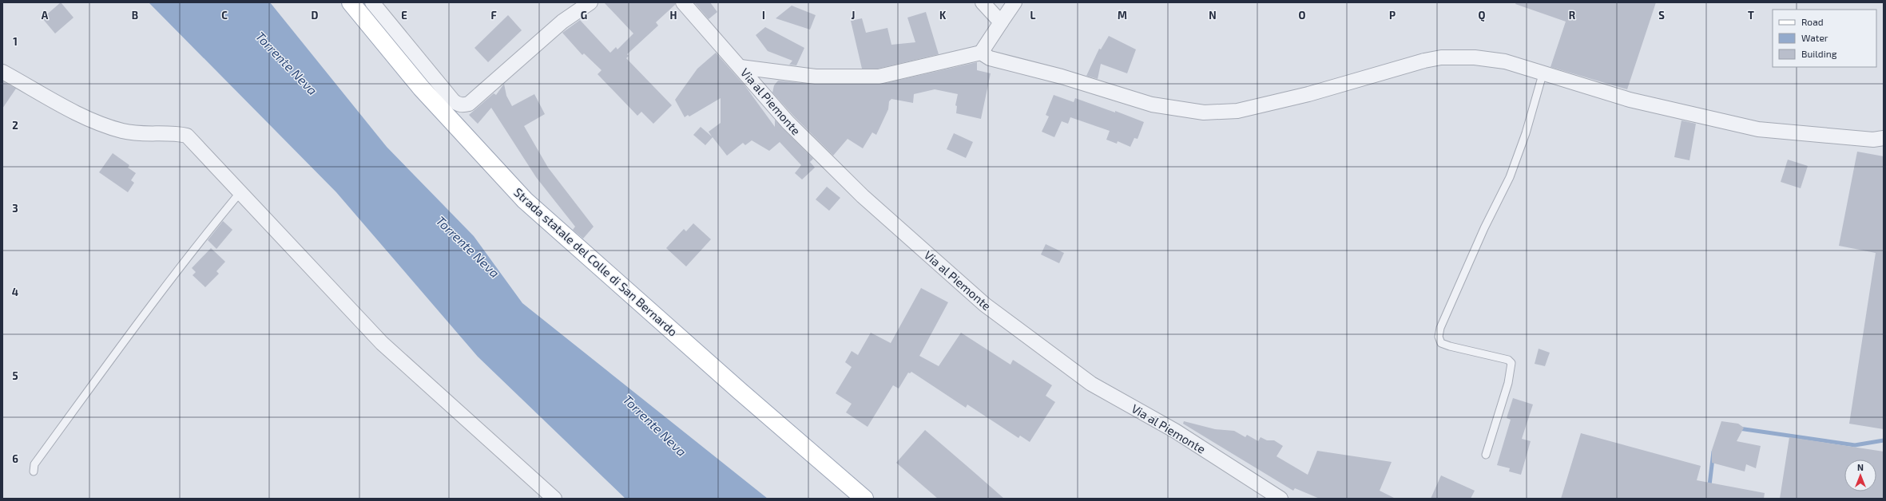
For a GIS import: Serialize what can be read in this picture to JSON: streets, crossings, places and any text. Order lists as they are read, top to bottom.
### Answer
{
  "streets": {
    "main road": ["Strada statale del Colle di San Bernardo"],
    "street": ["Via al Piemonte"]
  },
  "water": ["Torrente Neva"],
  "legend": ["Road", "Water", "Building"],
  "north": "top",
  "grid": {
    "columns": [
      "A",
      "B",
      "C",
      "D",
      "E",
      "F",
      "G",
      "H",
      "I",
      "J",
      "K",
      "L",
      "M",
      "N",
      "O",
      "P",
      "Q",
      "R",
      "S",
      "T"
    ],
    "rows": [
      "1",
      "2",
      "3",
      "4",
      "5",
      "6"
    ]
  }
}
